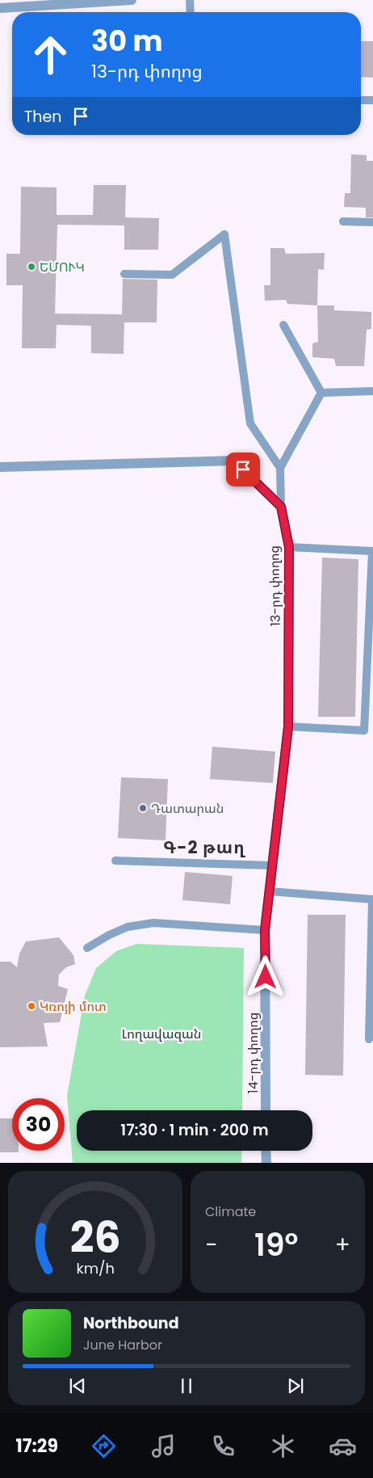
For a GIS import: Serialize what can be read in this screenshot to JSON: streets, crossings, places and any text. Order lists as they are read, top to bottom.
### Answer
{
  "streets": {
    "street": ["13-րդ փողոց", "14-րդ փողոց"]
  },
  "crossings": [
    ["13-րդ փողոց", "14-րդ փողոց"]
  ],
  "districts": ["Գ-2 թաղ"],
  "parks": ["Լողավազան"],
  "places": ["ԵՄՈՒԿ", "Դատարան", "Կռոյի մոտ"],
  "page": {
    "turn": ["30 m", "13-րդ փողոց"],
    "then": "Then",
    "limit": "30",
    "trip": "17:30 · 1 min · 200 m",
    "tile": "Climate",
    "heat": ["−", "19°", "+"],
    "song": ["Northbound", "June Harbor"],
    "tabs": "17:29",
    "gauge": ["26", "km/h"]
  }
}
